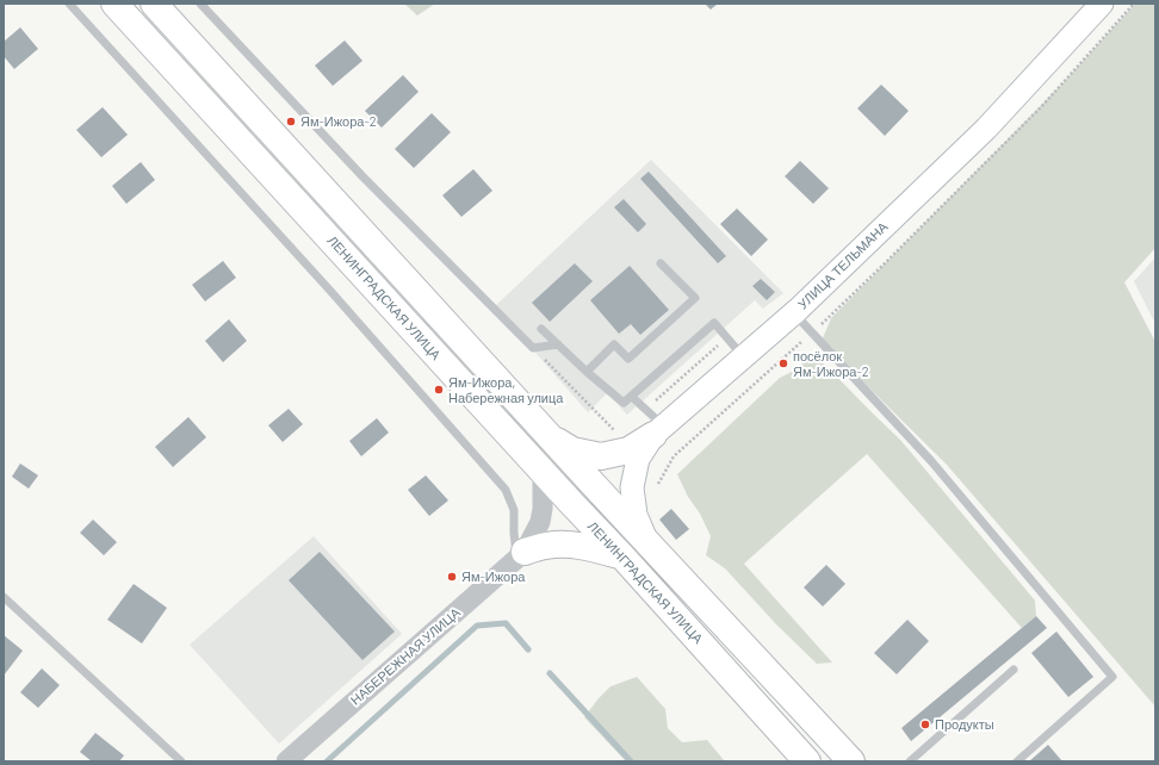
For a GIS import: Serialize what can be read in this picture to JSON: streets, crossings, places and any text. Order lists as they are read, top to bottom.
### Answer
{
  "streets": {
    "highway": ["ЛЕНИНГРАДСКАЯ УЛИЦА"],
    "main road": ["УЛИЦА ТЕЛЬМАНА"],
    "street": ["НАБЕРЕЖНАЯ УЛИЦА"]
  },
  "places": [
    "Ям-Ижора-2",
    "посёлок Ям-Ижора-2",
    "Ям-Ижора, Набережная улица",
    "Ям-Ижора",
    "Продукты"
  ]
}
